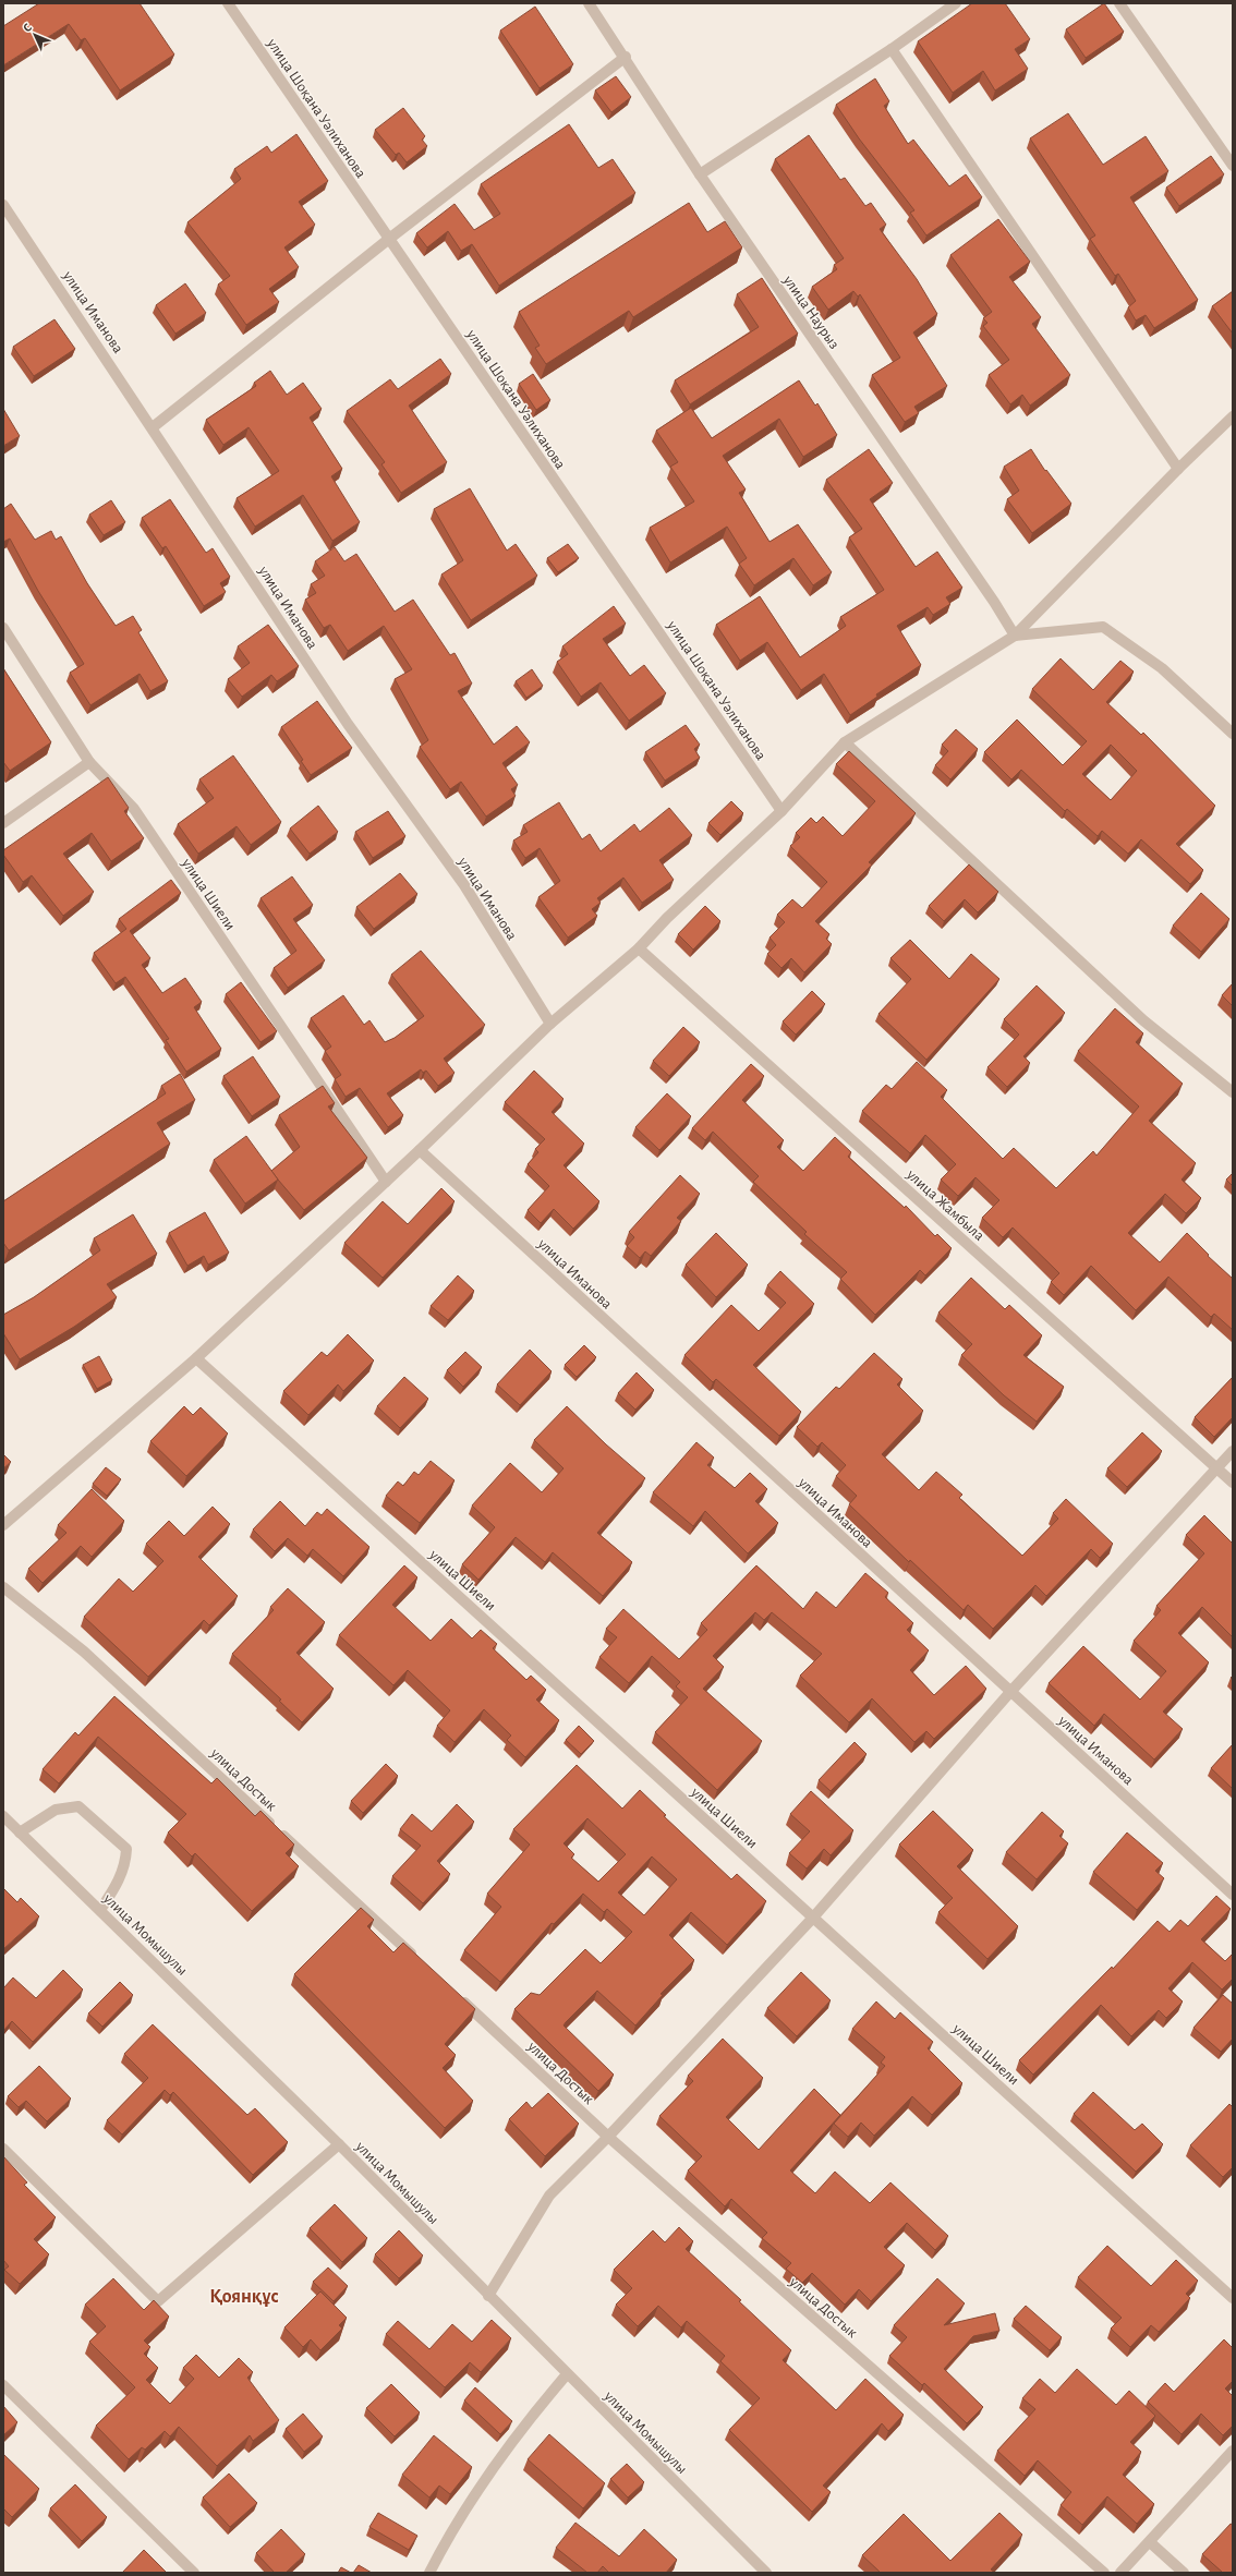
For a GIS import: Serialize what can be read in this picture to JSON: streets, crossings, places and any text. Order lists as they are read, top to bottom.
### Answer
{
  "streets": {
    "street": [
      "улица Шоқана Уәлиханова",
      "улица Иманова",
      "улица Наурыз",
      "улица Шиели",
      "улица Жамбыла",
      "улица Достык",
      "улица Момышулы"
    ]
  },
  "districts": ["Қоянқұс"],
  "north": "top left"
}
